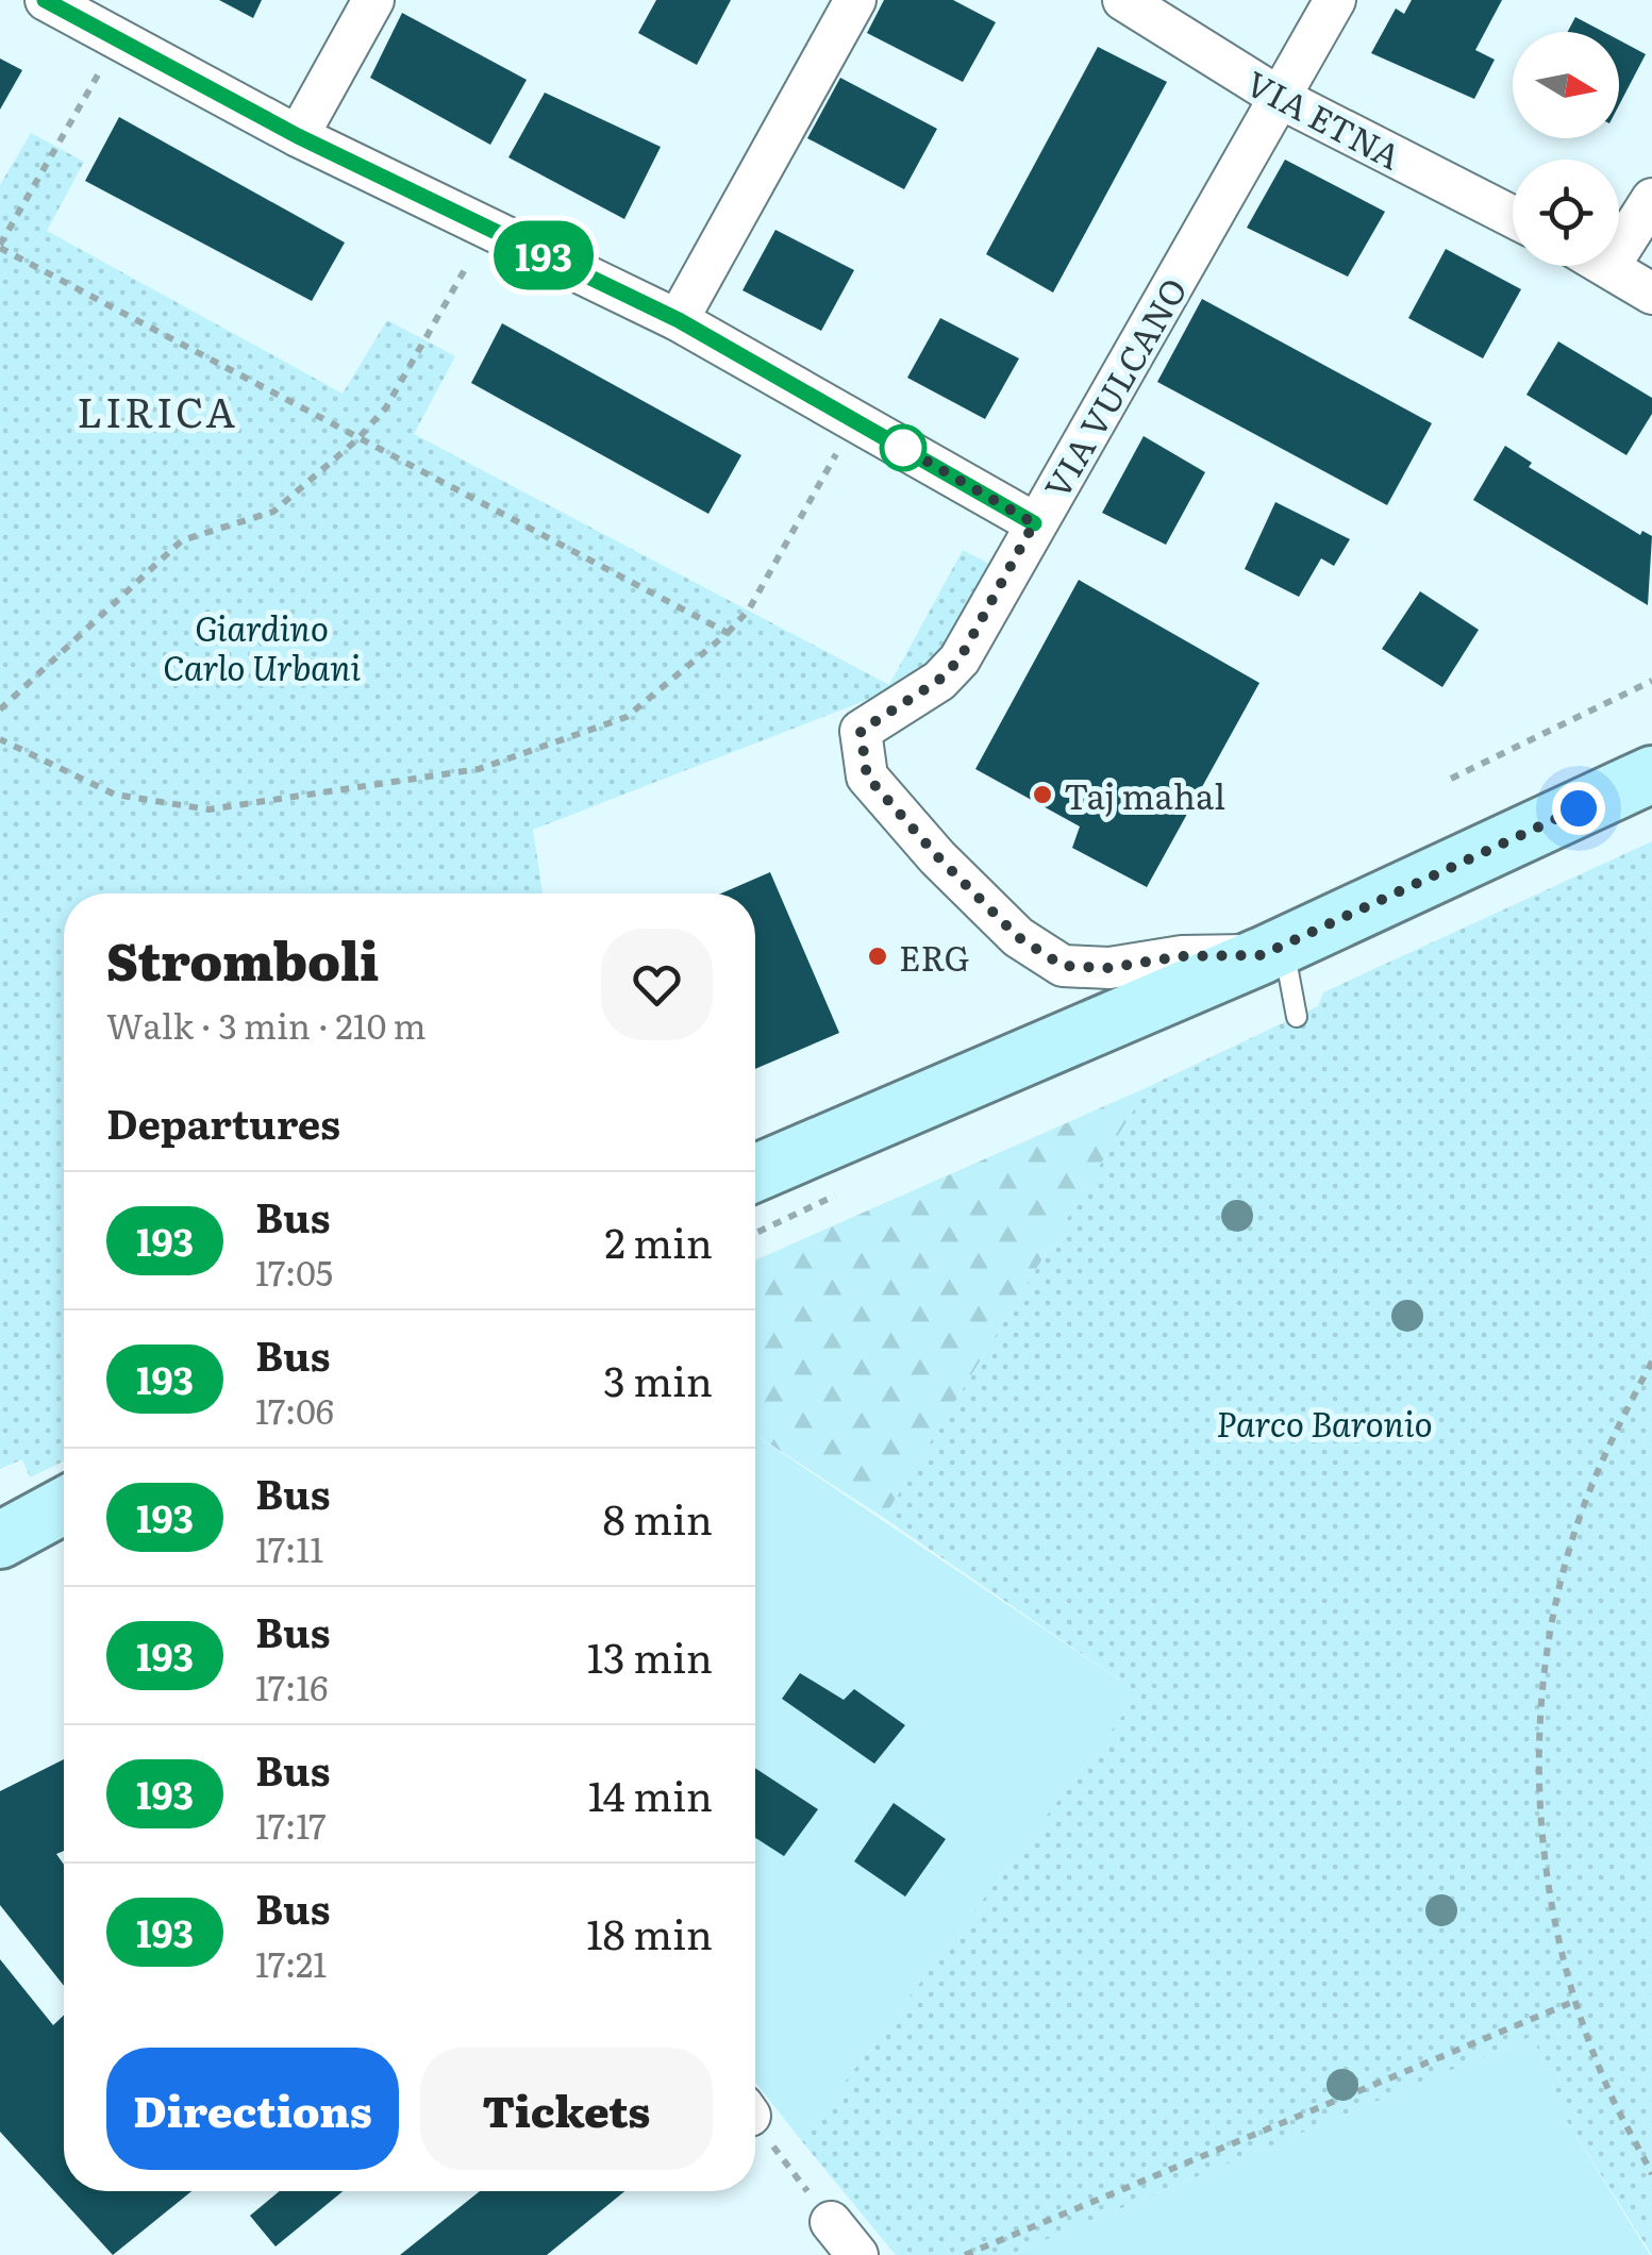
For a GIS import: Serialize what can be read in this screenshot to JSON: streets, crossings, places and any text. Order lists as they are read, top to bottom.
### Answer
{
  "streets": {
    "street": ["VIA ETNA", "VIA VULCANO"]
  },
  "crossings": [
    ["VIA ETNA", "VIA VULCANO"]
  ],
  "districts": ["LIRICA"],
  "parks": ["Giardino Carlo Urbani", "Parco Baronio"],
  "places": ["Taj mahal", "ERG"],
  "lines": ["bus line 193"],
  "north": "right",
  "page": {
    "on_map": "193",
    "heading": [
      ["Stromboli", "Walk · 3 min · 210 m"],
      "Departures"
    ],
    "list": [
      {
        "mark": "193",
        "name": "Bus",
        "note": "17:05",
        "value": "2 min"
      },
      {
        "mark": "193",
        "name": "Bus",
        "note": "17:06",
        "value": "3 min"
      },
      {
        "mark": "193",
        "name": "Bus",
        "note": "17:11",
        "value": "8 min"
      },
      {
        "mark": "193",
        "name": "Bus",
        "note": "17:16",
        "value": "13 min"
      },
      {
        "mark": "193",
        "name": "Bus",
        "note": "17:17",
        "value": "14 min"
      },
      {
        "mark": "193",
        "name": "Bus",
        "note": "17:21",
        "value": "18 min"
      }
    ],
    "buttons": ["Directions", "Tickets"]
  }
}
